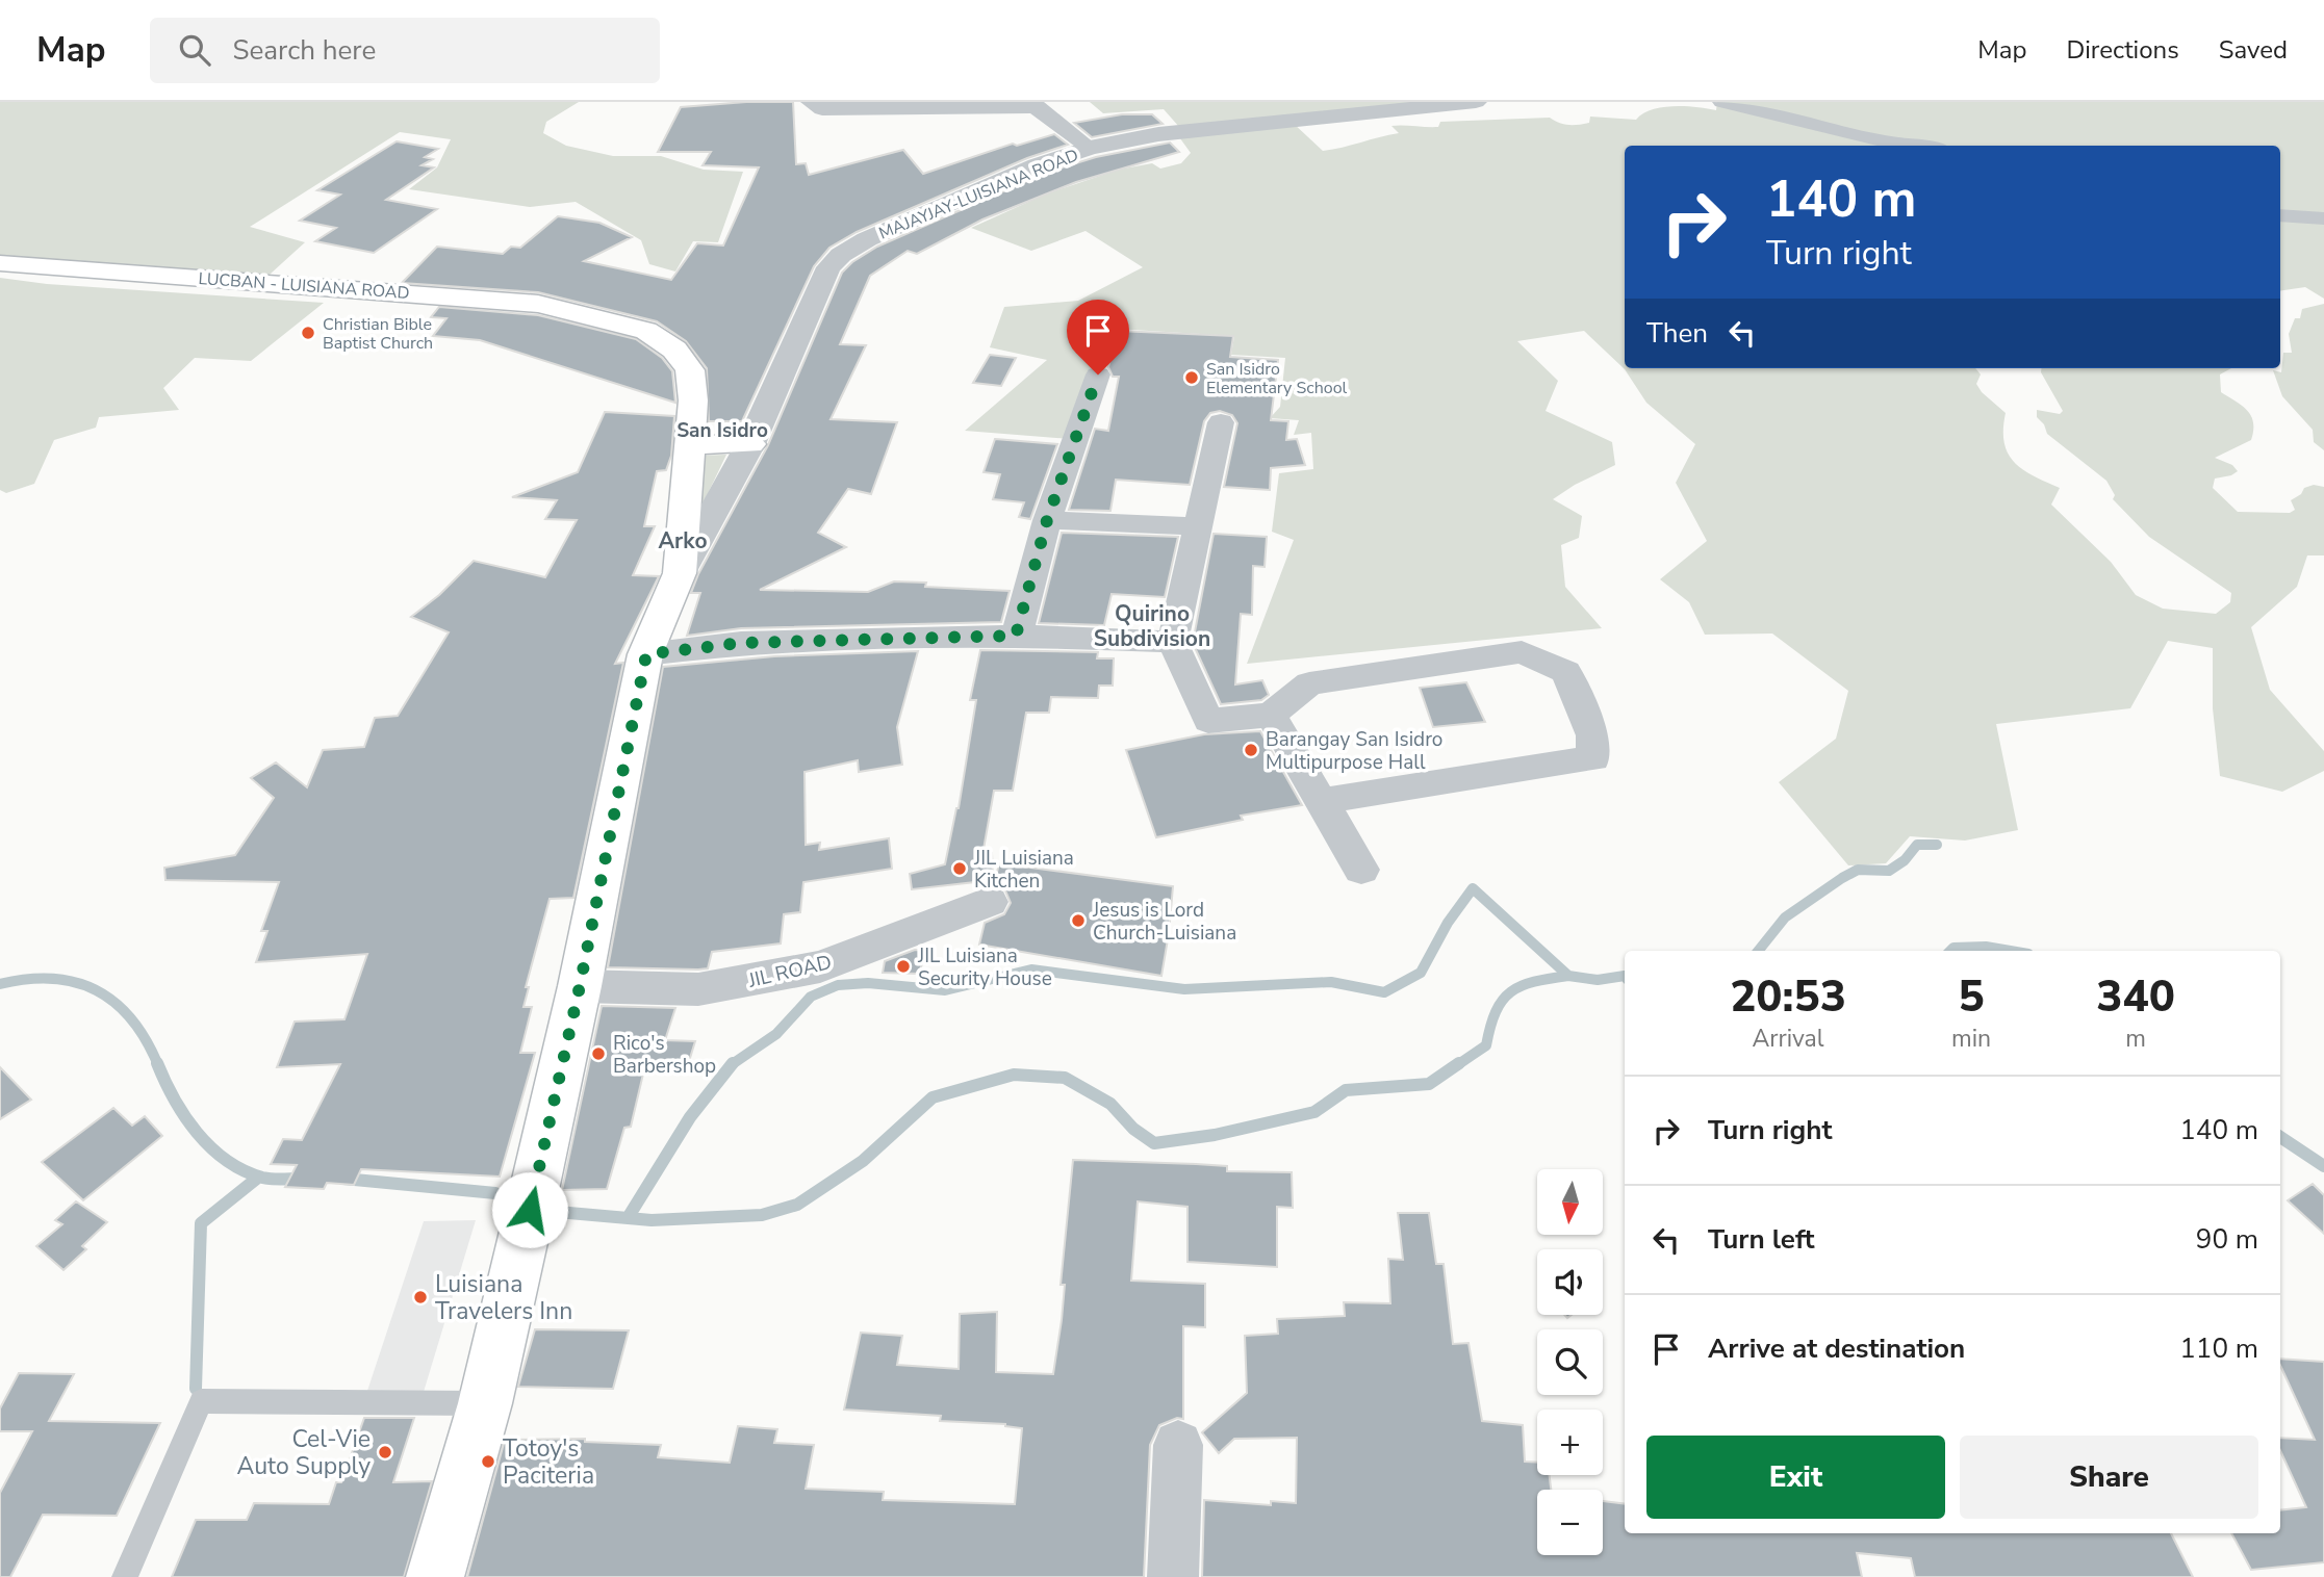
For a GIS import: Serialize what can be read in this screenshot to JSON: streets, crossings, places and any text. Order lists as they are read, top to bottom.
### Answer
{
  "streets": {
    "main road": ["LUCBAN - LUISIANA ROAD"],
    "street": ["MAJAYJAY-LUISIANA ROAD", "JIL ROAD"]
  },
  "crossings": [
    ["MAJAYJAY-LUISIANA ROAD", "LUCBAN - LUISIANA ROAD"],
    ["LUCBAN - LUISIANA ROAD", "JIL ROAD"]
  ],
  "districts": ["San Isidro", "Arko", "Quirino Subdivision"],
  "places": [
    "Christian Bible Baptist Church",
    "San Isidro Elementary School",
    "Barangay San Isidro Multipurpose Hall",
    "JIL Luisiana Kitchen",
    "Jesus is Lord Church-Luisiana",
    "JIL Luisiana Security House",
    "Rico's Barbershop",
    "Luisiana Travelers Inn",
    "Cel-Vie Auto Supply",
    "Totoy's Paciteria"
  ],
  "north": "bottom",
  "page": {
    "header": "Map",
    "search": "Search here",
    "nav": ["Map", "Directions", "Saved"],
    "turn": ["140 m", "Turn right"],
    "then": "Then",
    "eta": [
      "20:53",
      "Arrival",
      "5",
      "min",
      "340",
      "m"
    ],
    "list": [
      {
        "name": "Turn right",
        "value": "140 m"
      },
      {
        "name": "Turn left",
        "value": "90 m"
      },
      {
        "name": "Arrive at destination",
        "value": "110 m"
      }
    ],
    "map_buttons": ["+", "−"],
    "buttons": ["Exit", "Share"]
  }
}
